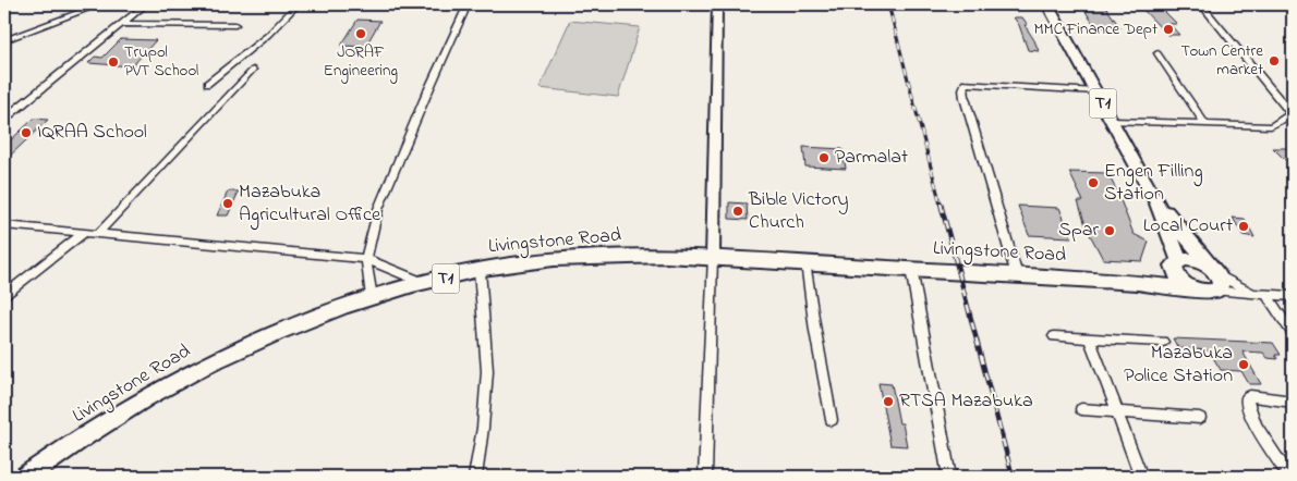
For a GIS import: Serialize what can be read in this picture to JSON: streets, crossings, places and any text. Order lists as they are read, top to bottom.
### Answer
{
  "streets": {
    "highway": ["T1", "Livingstone Road"]
  },
  "crossings": [
    ["T1", "Livingstone Road"]
  ],
  "places": [
    "MMC Finance Dept",
    "JORAF Engineering",
    "Town Centre market",
    "Trupol PVT School",
    "IQRAA School",
    "Parmalat",
    "Engen Filling Station",
    "Mazabuka Agricultural Office",
    "Bible Victory Church",
    "Local Court",
    "Spar",
    "Mazabuka Police Station",
    "RTSA Mazabuka"
  ]
}
